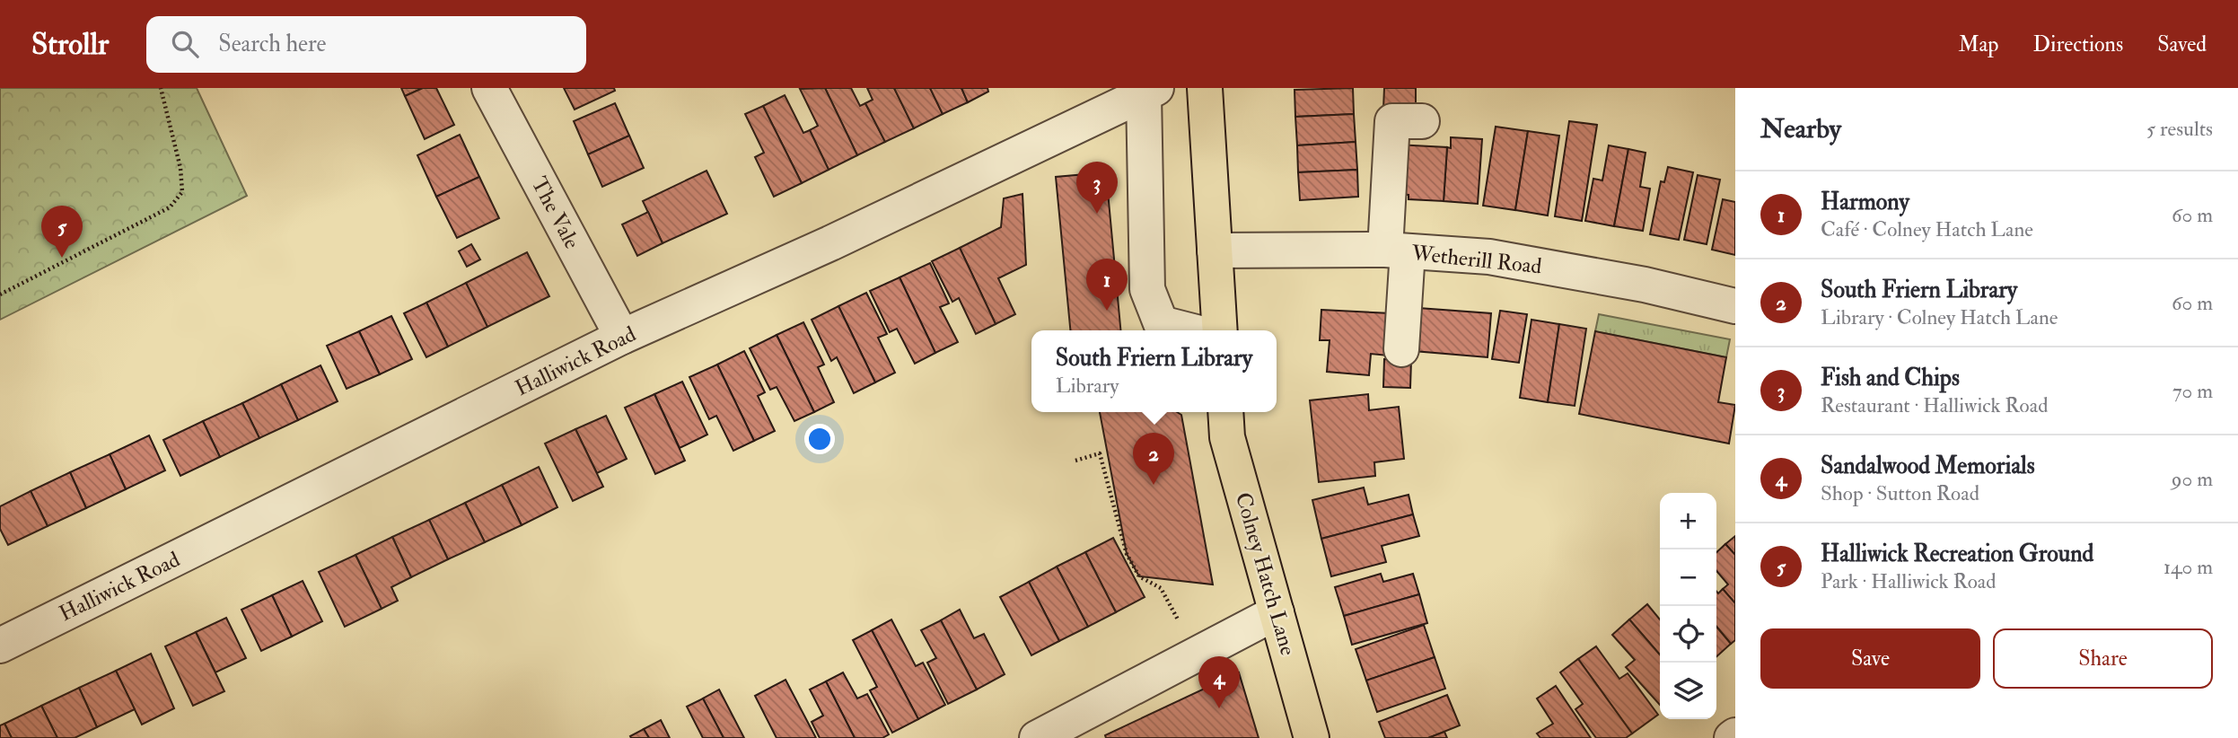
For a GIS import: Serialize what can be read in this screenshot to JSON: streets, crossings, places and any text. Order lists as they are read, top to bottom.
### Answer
{
  "streets": {
    "main road": ["Colney Hatch Lane"],
    "street": ["The Vale", "Wetherill Road", "Halliwick Road"]
  },
  "crossings": [
    ["The Vale", "Halliwick Road"]
  ],
  "page": {
    "header": "Strollr",
    "search": "Search here",
    "nav": ["Map", "Directions", "Saved"],
    "heading": ["Nearby", "5 results"],
    "pins": [
      "3",
      "5",
      "1",
      "2",
      "4"
    ],
    "list": [
      {
        "mark": "1",
        "name": "Harmony",
        "note": "Café · Colney Hatch Lane",
        "value": "60 m"
      },
      {
        "mark": "2",
        "name": "South Friern Library",
        "note": "Library · Colney Hatch Lane",
        "value": "60 m"
      },
      {
        "mark": "3",
        "name": "Fish and Chips",
        "note": "Restaurant · Halliwick Road",
        "value": "70 m"
      },
      {
        "mark": "4",
        "name": "Sandalwood Memorials",
        "note": "Shop · Sutton Road",
        "value": "90 m"
      },
      {
        "mark": "5",
        "name": "Halliwick Recreation Ground",
        "note": "Park · Halliwick Road",
        "value": "140 m"
      }
    ],
    "popup": ["South Friern Library", "Library"],
    "map_buttons": ["+", "−"],
    "buttons": ["Save", "Share"]
  }
}
